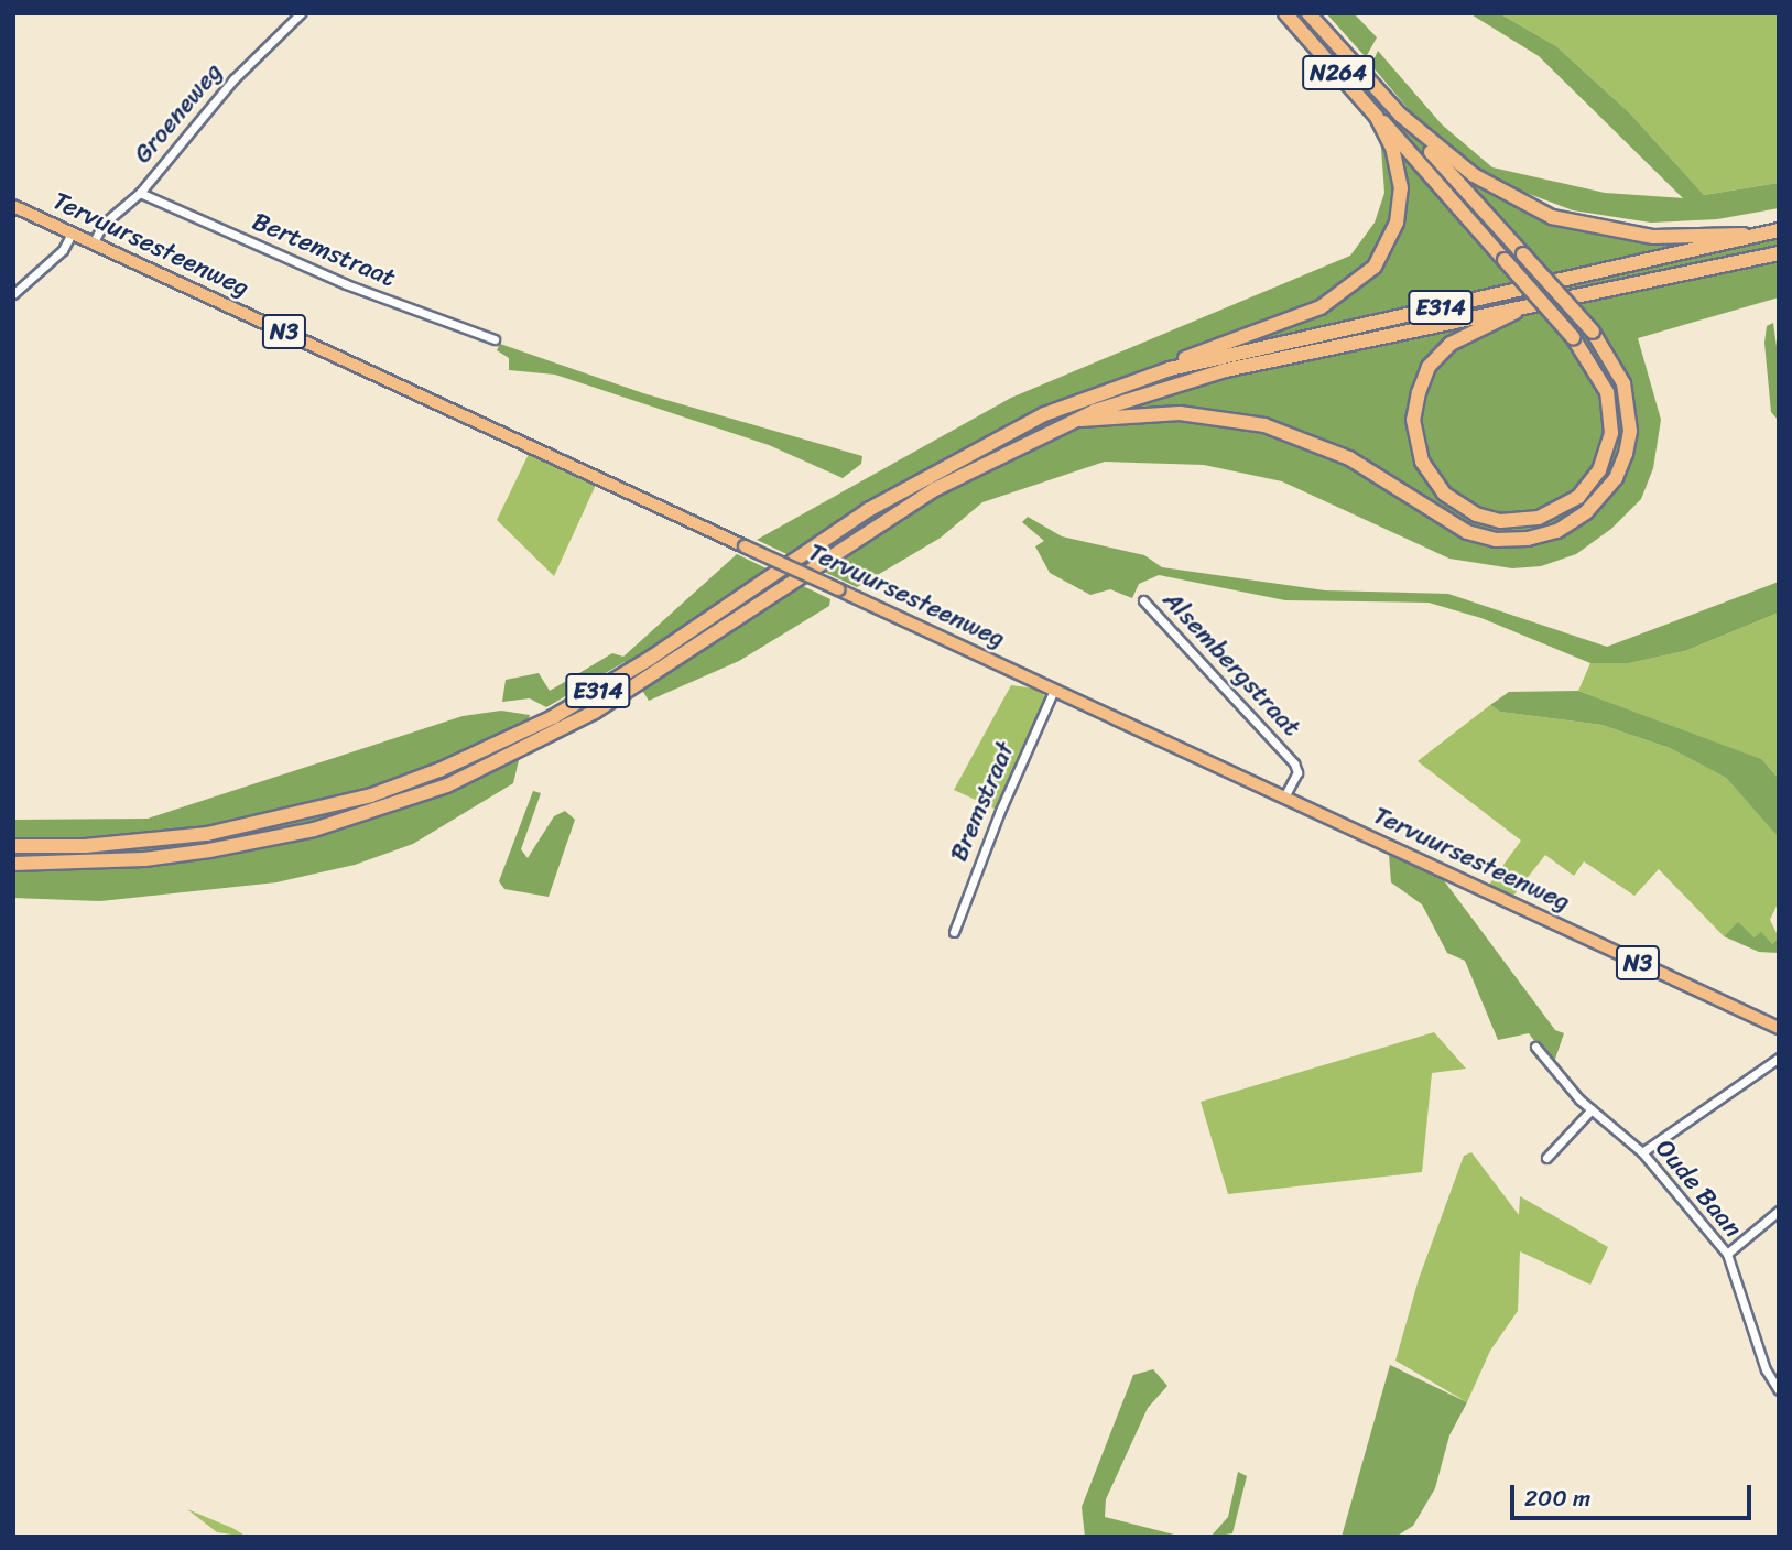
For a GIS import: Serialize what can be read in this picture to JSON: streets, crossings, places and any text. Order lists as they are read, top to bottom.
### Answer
{
  "streets": {
    "highway": ["N264", "E314"],
    "main road": ["Tervuursesteenweg", "N3"],
    "street": [
      "Groeneweg",
      "Bertemstraat",
      "Alsembergstraat",
      "Bremstraat",
      "Oude Baan"
    ]
  },
  "crossings": [
    ["Groeneweg", "Tervuursesteenweg"],
    ["Groeneweg", "Bertemstraat"],
    ["Tervuursesteenweg", "Alsembergstraat"],
    ["Tervuursesteenweg", "Bremstraat"]
  ],
  "scale_bar": "200 m"
}
